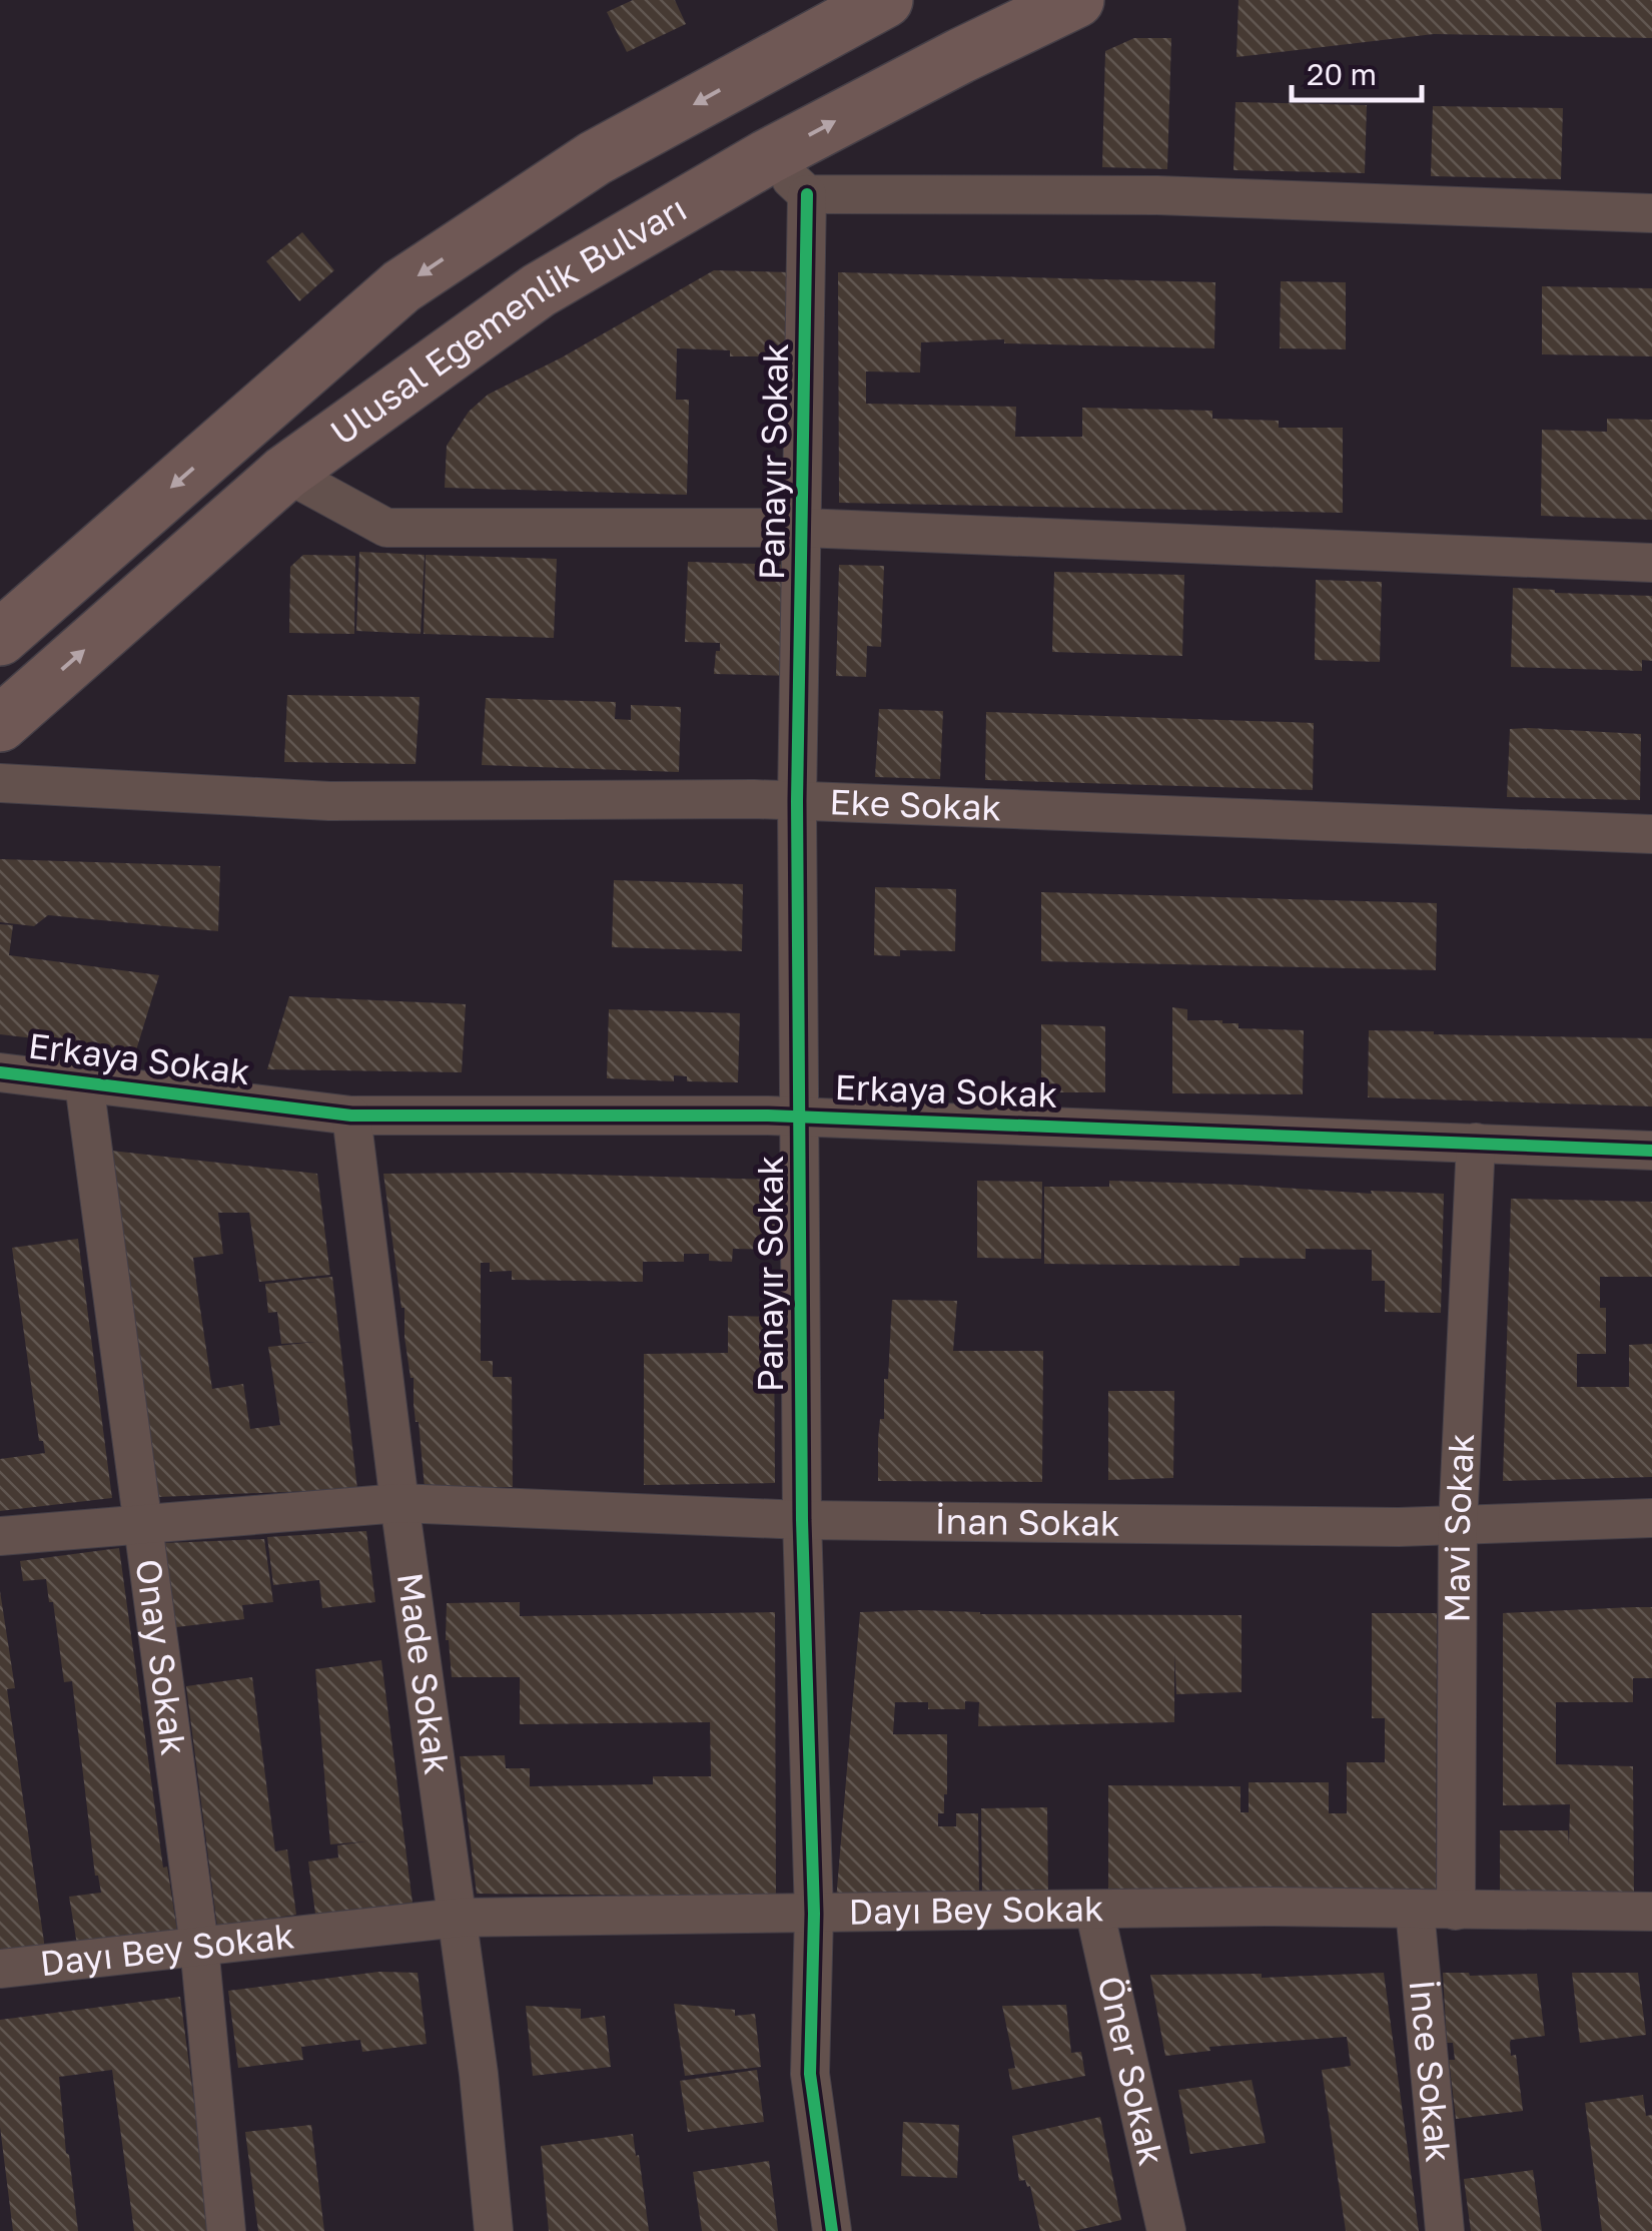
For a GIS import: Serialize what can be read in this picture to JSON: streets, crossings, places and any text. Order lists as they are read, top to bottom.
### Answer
{
  "streets": {
    "main road": ["Ulusal Egemenlik Bulvarı"],
    "street": [
      "Panayır Sokak",
      "Eke Sokak",
      "Erkaya Sokak",
      "İnan Sokak",
      "Mavi Sokak",
      "Onay Sokak",
      "Made Sokak",
      "Dayı Bey Sokak",
      "Öner Sokak",
      "İnce Sokak"
    ]
  },
  "crossings": [
    ["Panayır Sokak", "Eke Sokak"],
    ["Panayır Sokak", "Erkaya Sokak"],
    ["Panayır Sokak", "İnan Sokak"],
    ["Panayır Sokak", "Dayı Bey Sokak"],
    ["Erkaya Sokak", "Mavi Sokak"],
    ["Erkaya Sokak", "Onay Sokak"],
    ["Erkaya Sokak", "Made Sokak"],
    ["İnan Sokak", "Mavi Sokak"],
    ["İnan Sokak", "Onay Sokak"],
    ["İnan Sokak", "Made Sokak"],
    ["Mavi Sokak", "Dayı Bey Sokak"],
    ["Onay Sokak", "Dayı Bey Sokak"],
    ["Made Sokak", "Dayı Bey Sokak"],
    ["Dayı Bey Sokak", "Öner Sokak"],
    ["Dayı Bey Sokak", "İnce Sokak"]
  ],
  "scale_bar": "20 m"
}
